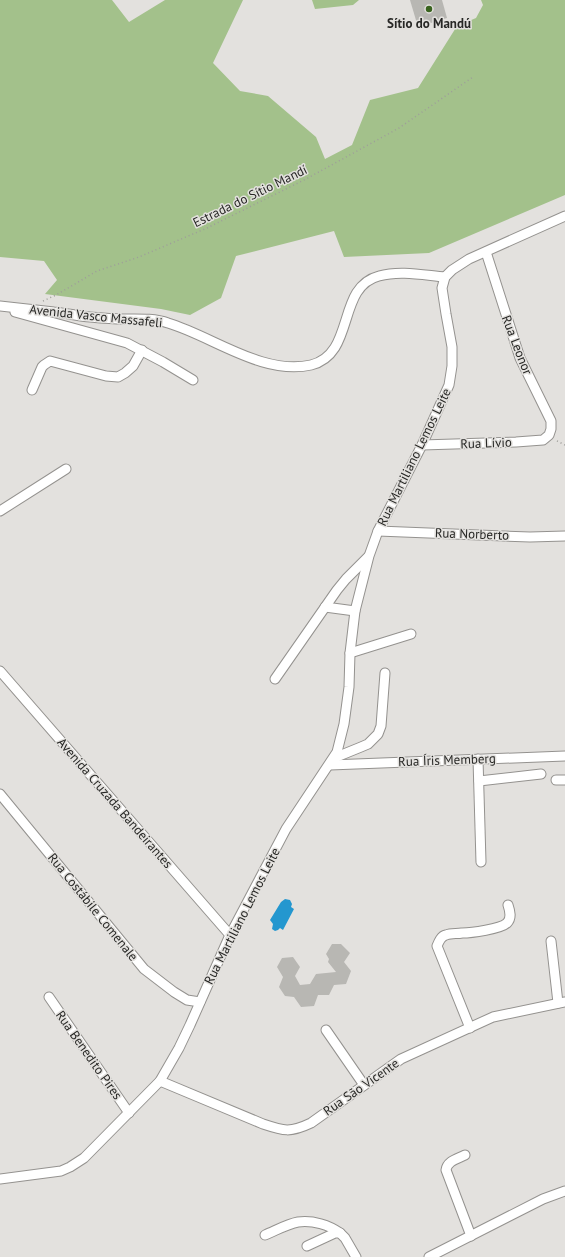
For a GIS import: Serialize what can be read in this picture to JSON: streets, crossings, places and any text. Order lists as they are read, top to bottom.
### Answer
{
  "streets": {
    "street": [
      "Avenida Vasco Massafeli",
      "Rua Leonor",
      "Rua Lívio",
      "Rua Martiliano Lemos Leite",
      "Rua Norberto",
      "Rua Íris Memberg",
      "Avenida Cruzada Bandeirantes",
      "Rua Costábile Comenale",
      "Rua Benedito Pires",
      "Rua São Vicente"
    ],
    "path": ["Estrada do Sítio Mandí"]
  },
  "crossings": [
    ["Estrada do Sítio Mandí", "Avenida Vasco Massafeli"],
    ["Avenida Vasco Massafeli", "Rua Martiliano Lemos Leite"],
    ["Rua Leonor", "Rua Lívio"],
    ["Rua Lívio", "Rua Martiliano Lemos Leite"],
    ["Rua Martiliano Lemos Leite", "Rua Norberto"],
    ["Rua Martiliano Lemos Leite", "Rua Íris Memberg"],
    ["Rua Martiliano Lemos Leite", "Avenida Cruzada Bandeirantes"],
    ["Rua Martiliano Lemos Leite", "Rua Costábile Comenale"],
    ["Rua Martiliano Lemos Leite", "Rua Benedito Pires"],
    ["Rua Martiliano Lemos Leite", "Rua São Vicente"]
  ],
  "places": ["Sítio do Mandú"]
}
